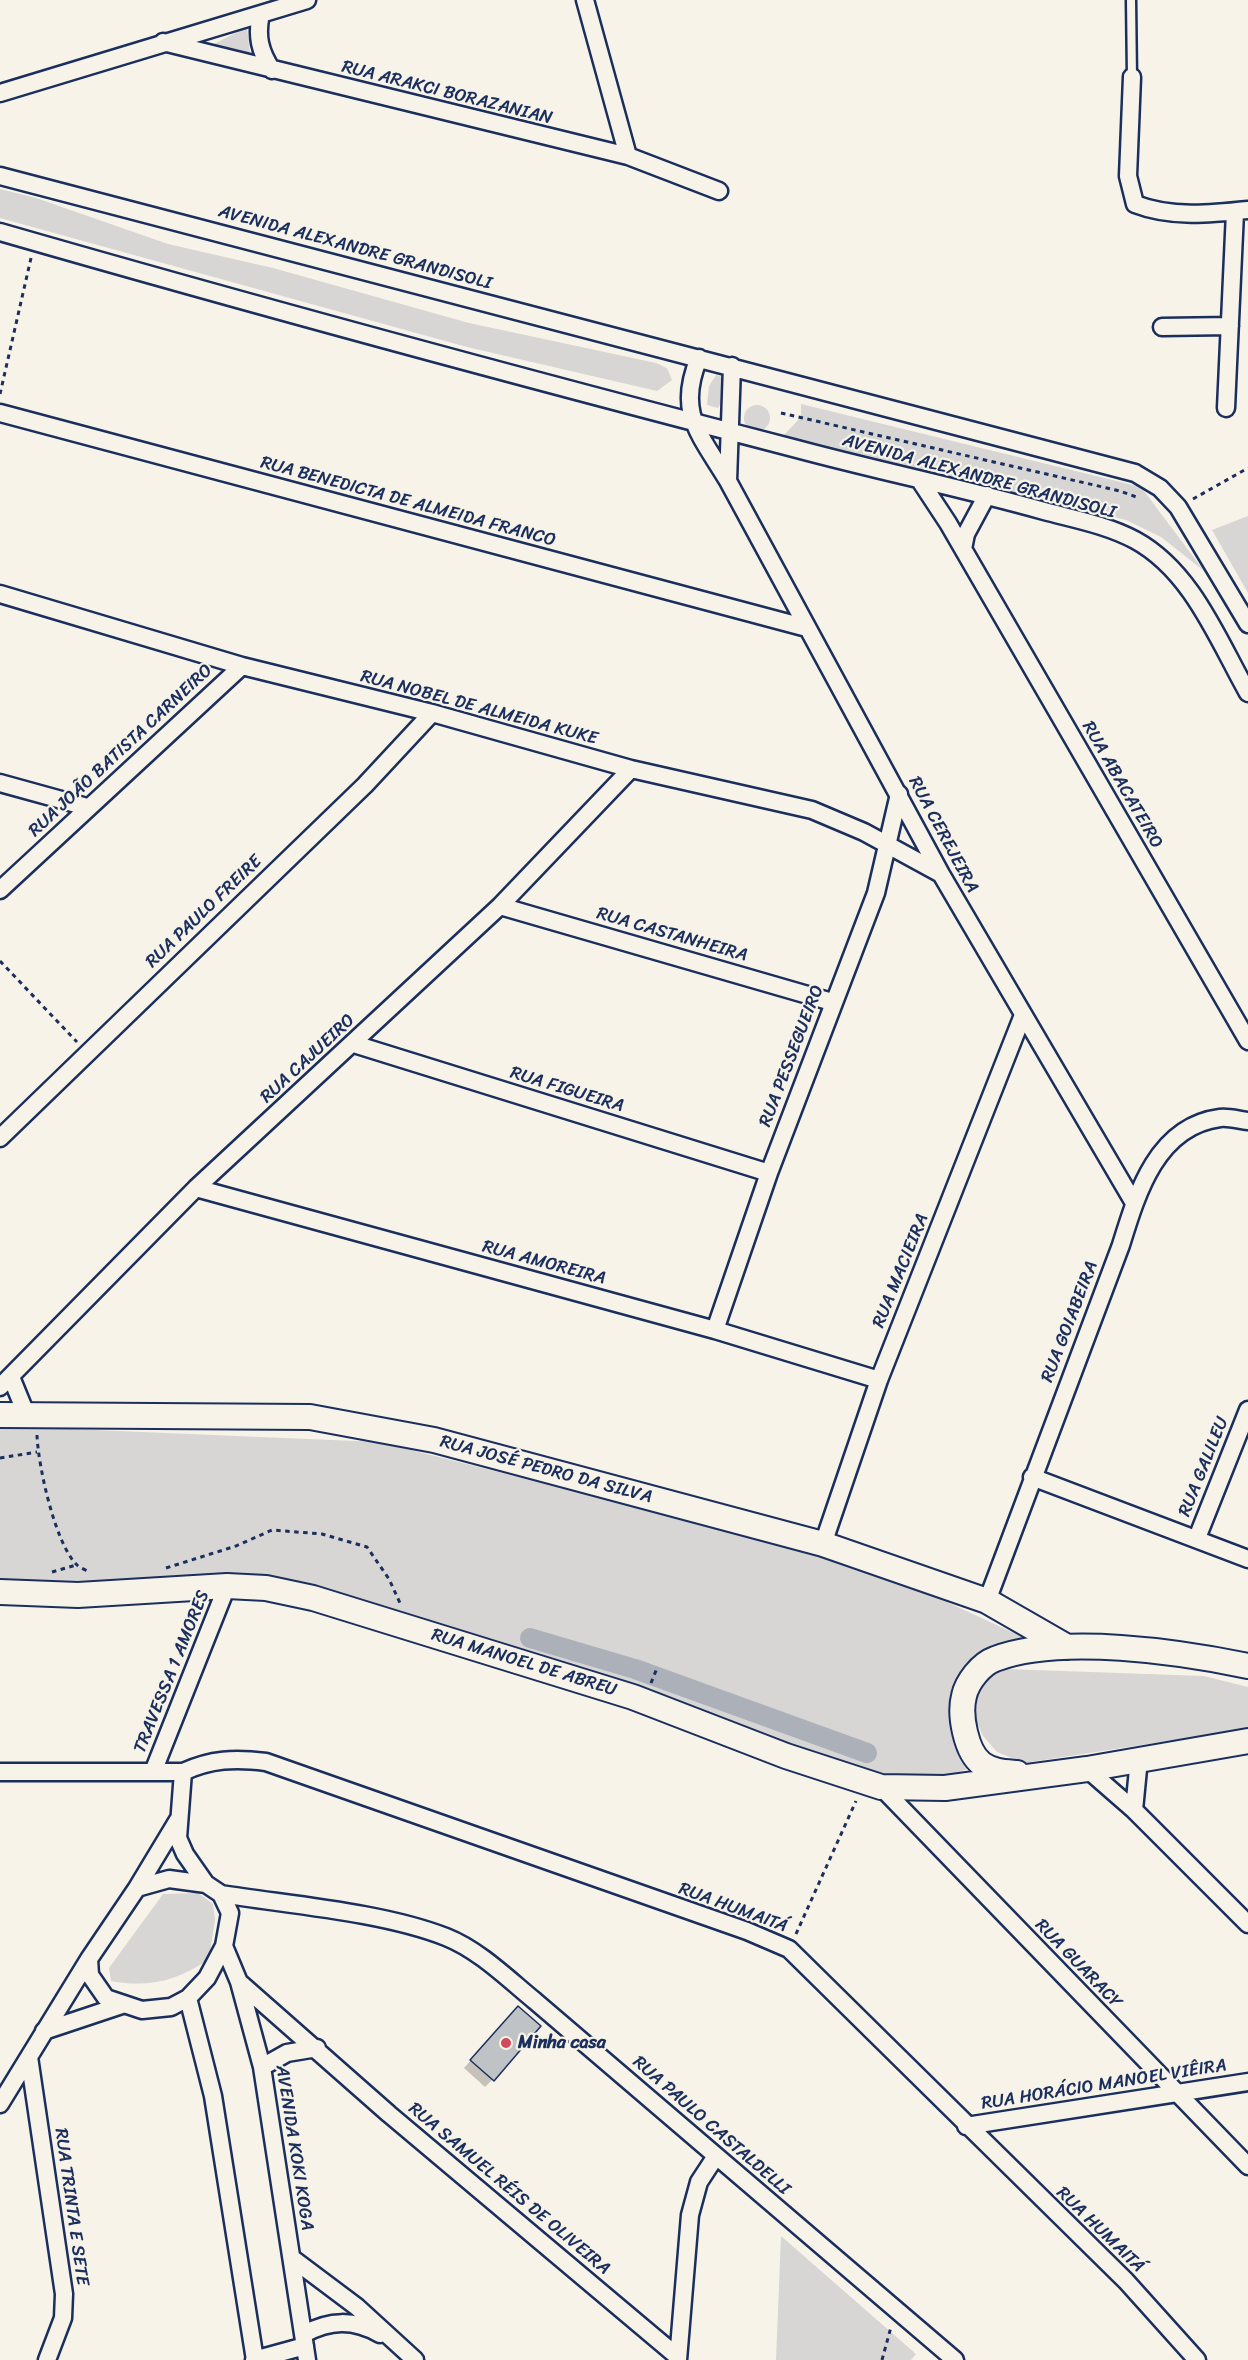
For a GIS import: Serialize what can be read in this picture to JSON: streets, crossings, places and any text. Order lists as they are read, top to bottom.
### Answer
{
  "streets": {
    "main road": ["RUA JOSÉ PEDRO DA SILVA", "RUA MANOEL DE ABREU"],
    "street": [
      "RUA ARAKCI BORAZANIAN",
      "AVENIDA ALEXANDRE GRANDISOLI",
      "RUA BENEDICTA DE ALMEIDA FRANCO",
      "RUA NOBEL DE ALMEIDA KUKE",
      "RUA JOÃO BATISTA CARNEIRO",
      "RUA ABACATEIRO",
      "RUA CEREJEIRA",
      "RUA PAULO FREIRE",
      "RUA CASTANHEIRA",
      "RUA PESSEGUEIRO",
      "RUA CAJUEIRO",
      "RUA FIGUEIRA",
      "RUA AMOREIRA",
      "RUA MACIEIRA",
      "RUA GOIABEIRA",
      "RUA GALILEU",
      "TRAVESSA 1 AMORES",
      "RUA HUMAITÁ",
      "RUA GUARACY",
      "RUA HORÁCIO MANOEL VIÊIRA",
      "RUA PAULO CASTALDELLI",
      "AVENIDA KOKI KOGA",
      "RUA SAMUEL RÉIS DE OLIVEIRA",
      "RUA TRINTA E SETE"
    ]
  },
  "crossings": [
    ["AVENIDA ALEXANDRE GRANDISOLI", "RUA ABACATEIRO"],
    ["AVENIDA ALEXANDRE GRANDISOLI", "RUA CEREJEIRA"],
    ["RUA BENEDICTA DE ALMEIDA FRANCO", "RUA CEREJEIRA"],
    ["RUA NOBEL DE ALMEIDA KUKE", "RUA JOÃO BATISTA CARNEIRO"],
    ["RUA NOBEL DE ALMEIDA KUKE", "RUA CEREJEIRA"],
    ["RUA NOBEL DE ALMEIDA KUKE", "RUA PAULO FREIRE"],
    ["RUA NOBEL DE ALMEIDA KUKE", "RUA PESSEGUEIRO"],
    ["RUA NOBEL DE ALMEIDA KUKE", "RUA CAJUEIRO"],
    ["RUA CEREJEIRA", "RUA PESSEGUEIRO"],
    ["RUA CEREJEIRA", "RUA MACIEIRA"],
    ["RUA CEREJEIRA", "RUA GOIABEIRA"],
    ["RUA CASTANHEIRA", "RUA PESSEGUEIRO"],
    ["RUA CASTANHEIRA", "RUA CAJUEIRO"],
    ["RUA PESSEGUEIRO", "RUA FIGUEIRA"],
    ["RUA PESSEGUEIRO", "RUA AMOREIRA"],
    ["RUA CAJUEIRO", "RUA FIGUEIRA"],
    ["RUA CAJUEIRO", "RUA AMOREIRA"],
    ["RUA CAJUEIRO", "RUA JOSÉ PEDRO DA SILVA"],
    ["RUA AMOREIRA", "RUA MACIEIRA"],
    ["RUA MACIEIRA", "RUA JOSÉ PEDRO DA SILVA"],
    ["RUA GOIABEIRA", "RUA JOSÉ PEDRO DA SILVA"],
    ["RUA MANOEL DE ABREU", "TRAVESSA 1 AMORES"],
    ["RUA MANOEL DE ABREU", "RUA GUARACY"],
    ["RUA HUMAITÁ", "RUA HORÁCIO MANOEL VIÊIRA"],
    ["RUA GUARACY", "RUA HORÁCIO MANOEL VIÊIRA"],
    ["RUA PAULO CASTALDELLI", "AVENIDA KOKI KOGA"],
    ["AVENIDA KOKI KOGA", "RUA SAMUEL RÉIS DE OLIVEIRA"]
  ],
  "places": ["Minha casa"]
}
